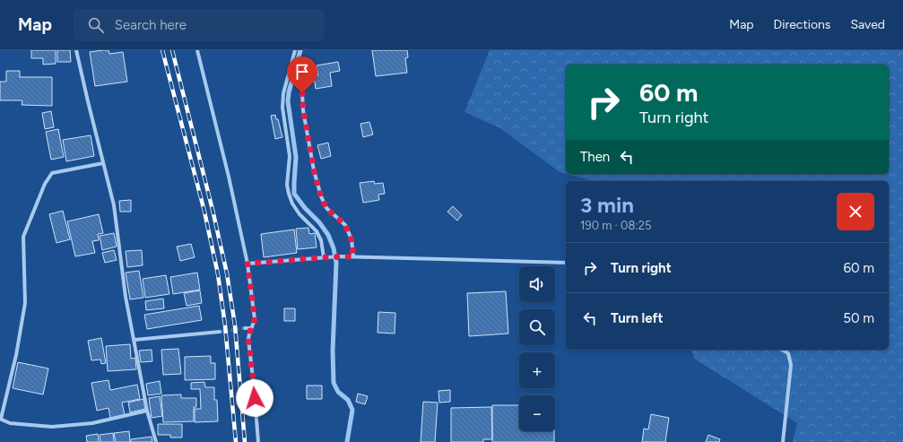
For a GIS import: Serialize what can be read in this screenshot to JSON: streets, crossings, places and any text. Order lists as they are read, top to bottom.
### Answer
{
  "page": {
    "header": "Map",
    "search": "Search here",
    "nav": ["Map", "Directions", "Saved"],
    "turn": ["60 m", "Turn right"],
    "then": "Then",
    "heading": ["3 min", "190 m · 08:25"],
    "list": [
      {
        "name": "Turn right",
        "value": "60 m"
      },
      {
        "name": "Turn left",
        "value": "50 m"
      }
    ],
    "map_buttons": ["+", "−"]
  }
}
